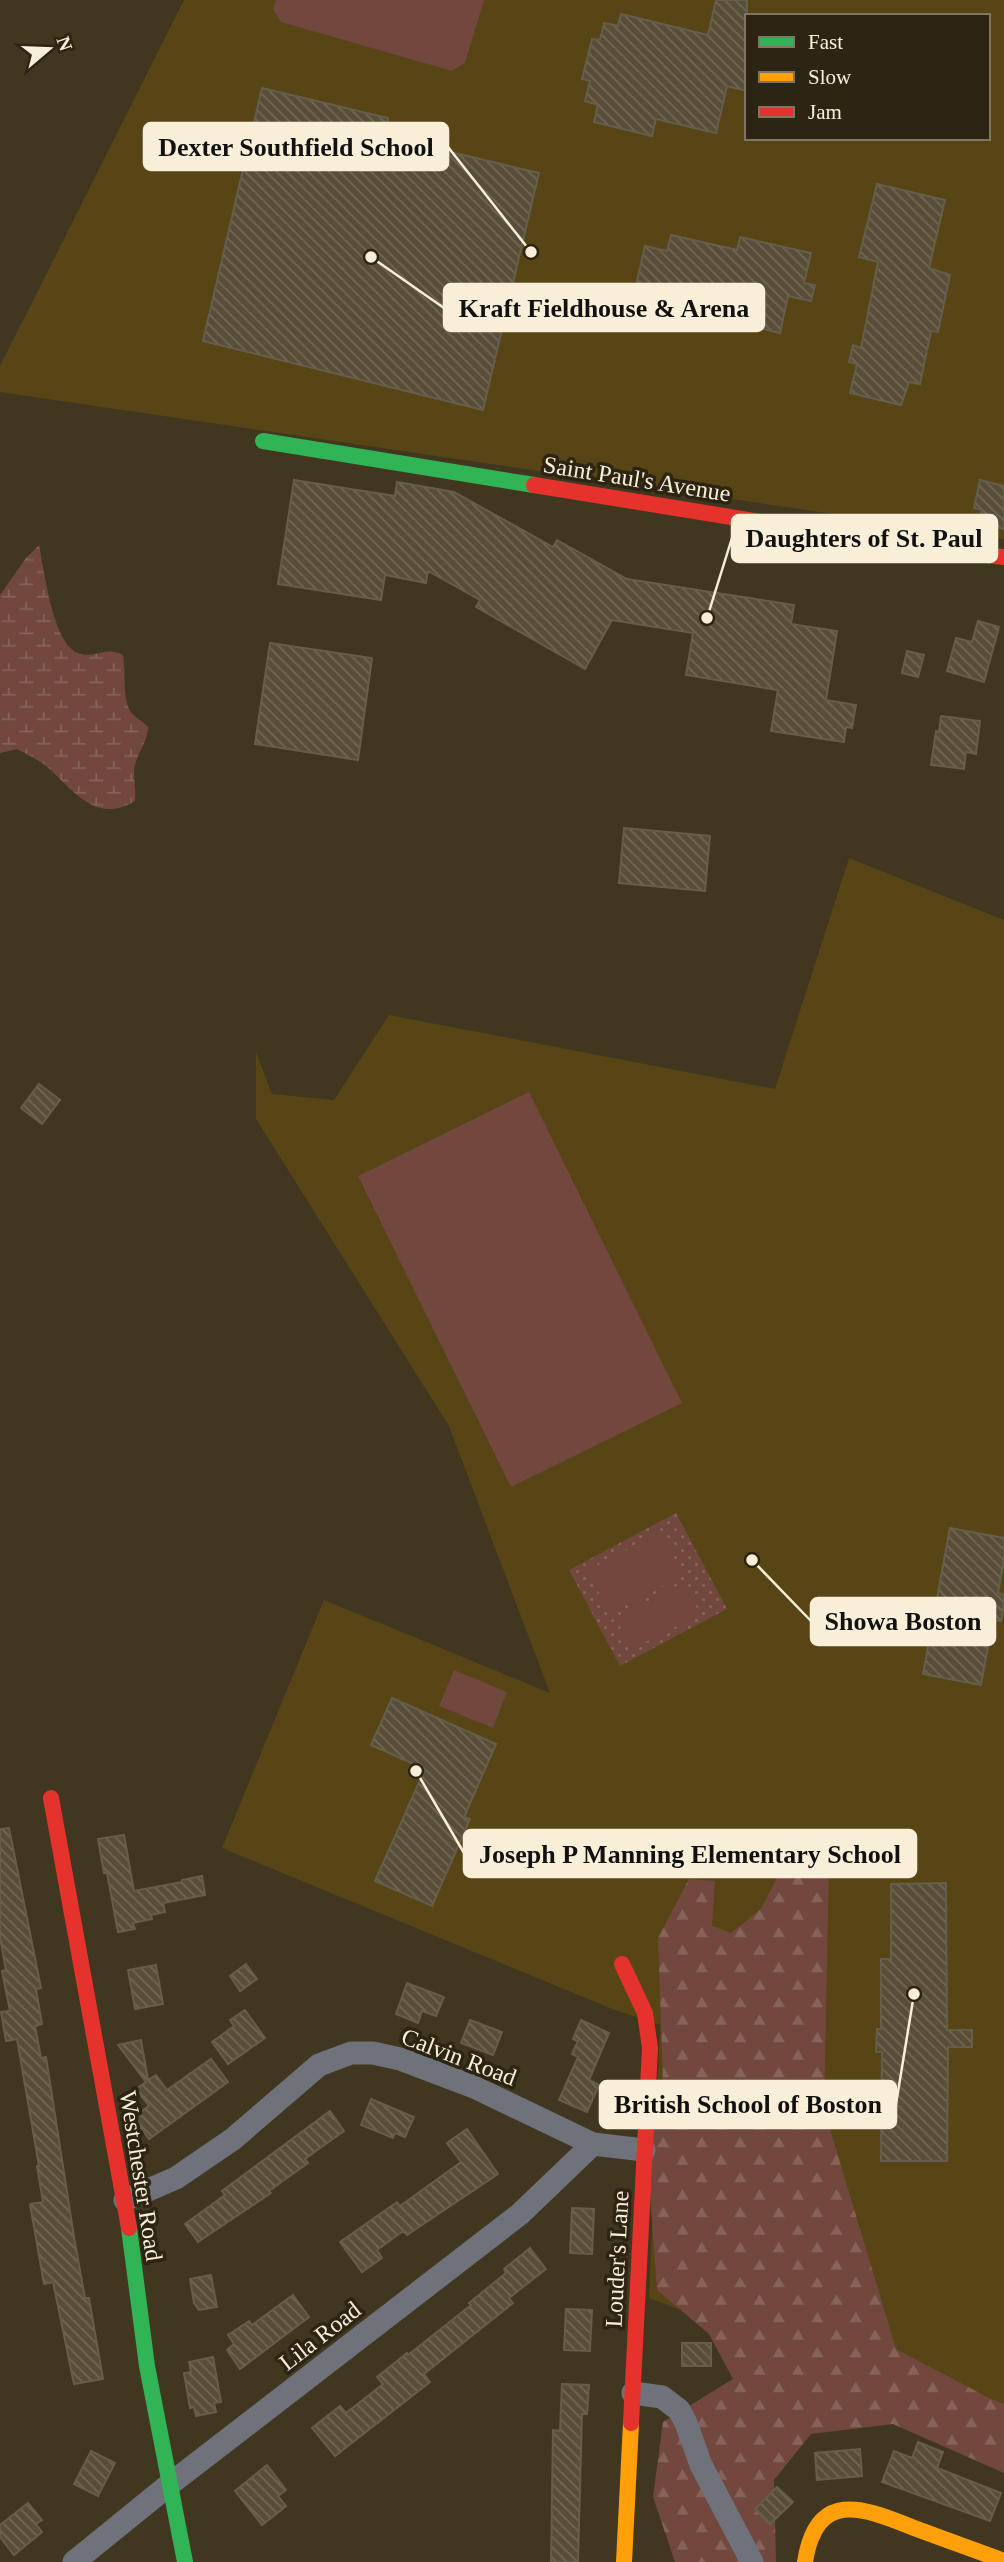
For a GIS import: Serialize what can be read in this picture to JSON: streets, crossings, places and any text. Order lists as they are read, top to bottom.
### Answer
{
  "streets": {
    "street": [
      "Saint Paul's Avenue",
      "Calvin Road",
      "Westchester Road",
      "Louder's Lane",
      "Lila Road"
    ]
  },
  "crossings": [
    ["Calvin Road", "Westchester Road"],
    ["Calvin Road", "Louder's Lane"],
    ["Calvin Road", "Lila Road"],
    ["Westchester Road", "Lila Road"]
  ],
  "places": [
    "Dexter Southfield School",
    "Kraft Fieldhouse & Arena",
    "Daughters of St. Paul",
    "Showa Boston",
    "Joseph P Manning Elementary School",
    "British School of Boston"
  ],
  "legend": ["Fast", "Slow", "Jam"],
  "north": "right"
}
